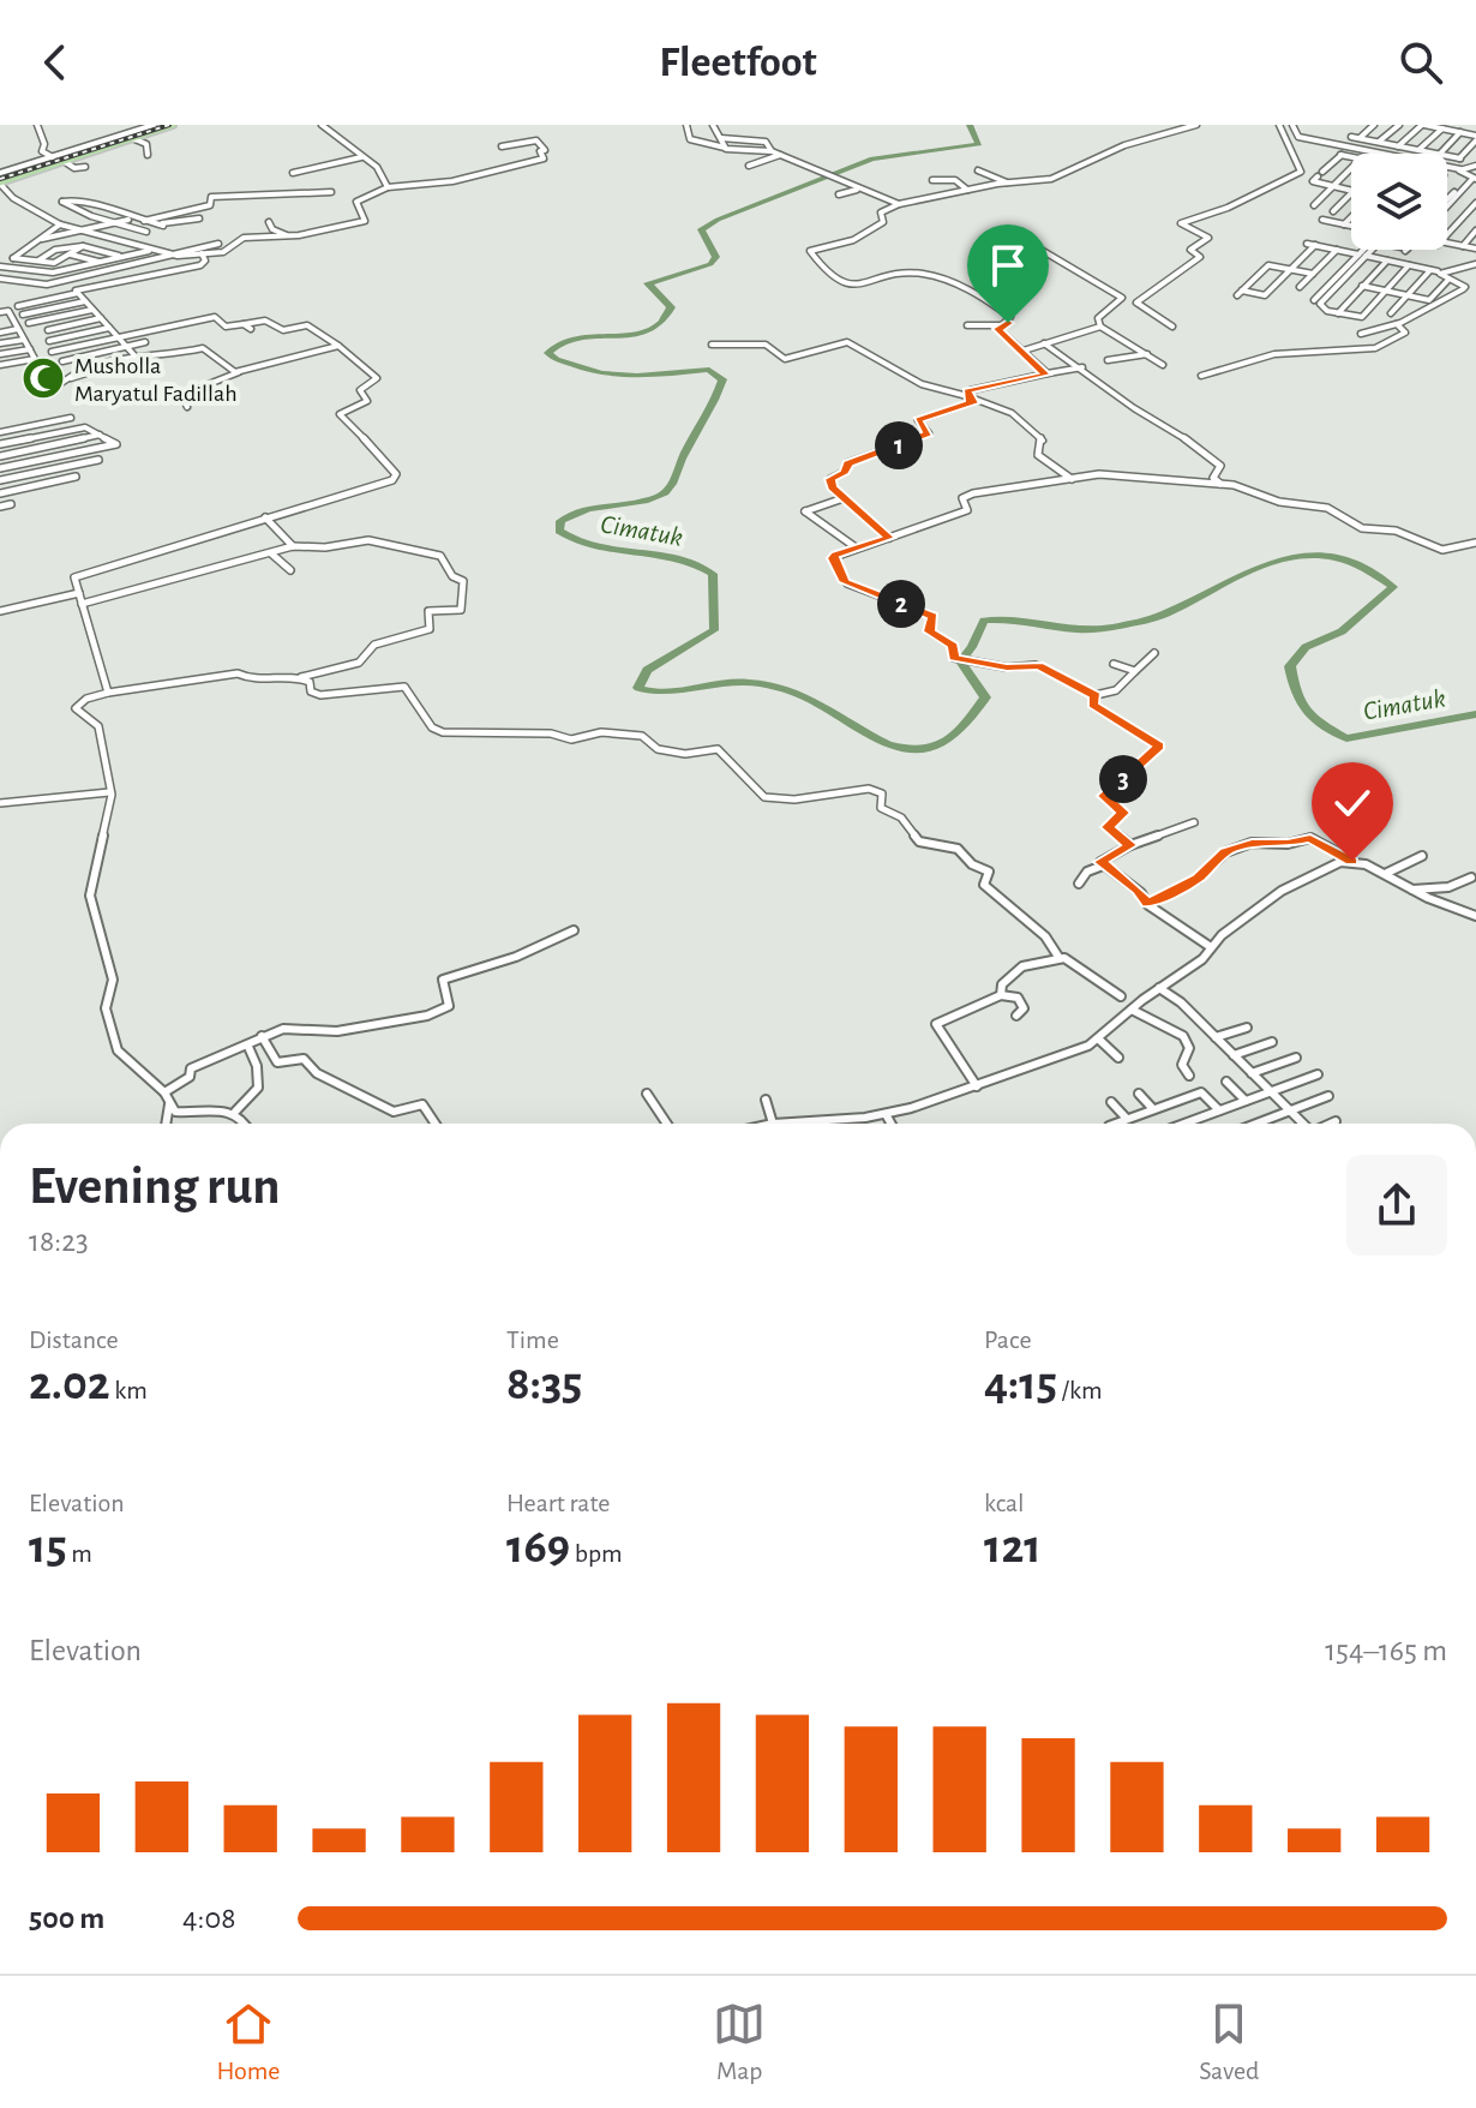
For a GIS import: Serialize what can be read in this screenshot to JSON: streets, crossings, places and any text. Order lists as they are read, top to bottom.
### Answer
{
  "water": ["Cimatuk"],
  "places": {
    "mosque": ["Musholla Maryatul Fadillah"]
  },
  "page": {
    "header": "Fleetfoot",
    "pins": ["1", "2", "3"],
    "heading": ["Evening run", "18:23"],
    "stats": [
      ["Distance", "2.02 km"],
      ["Time", "8:35"],
      ["Pace", "4:15 /km"],
      ["Elevation", "15 m"],
      ["Heart rate", "169 bpm"],
      ["kcal", "121"]
    ],
    "chart": ["Elevation", "154–165 m"],
    "list": [
      {
        "name": "500 m",
        "note": "4:08"
      }
    ],
    "tabs": ["Home", "Map", "Saved"]
  }
}
